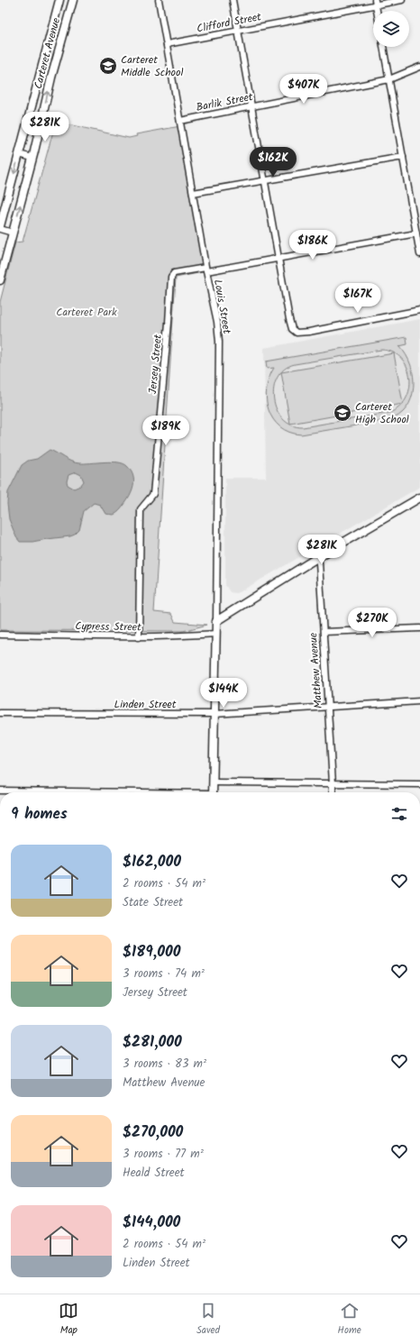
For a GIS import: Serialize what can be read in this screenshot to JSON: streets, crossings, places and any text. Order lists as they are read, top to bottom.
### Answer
{
  "streets": {
    "street": [
      "Clifford Street",
      "Carteret Avenue",
      "Barlik Street",
      "Louis Street",
      "Jersey Street",
      "Cypress Street",
      "Matthew Avenue",
      "Linden Street"
    ]
  },
  "crossings": [
    ["Clifford Street", "Louis Street"],
    ["Barlik Street", "Louis Street"],
    ["Louis Street", "Jersey Street"],
    ["Jersey Street", "Cypress Street"],
    ["Matthew Avenue", "Linden Street"]
  ],
  "parks": ["Carteret Park"],
  "places": {
    "school or university": ["Carteret Middle School", "Carteret High School"]
  },
  "page": {
    "price": [
      "$407K",
      "$281K",
      "$162K",
      "$186K",
      "$167K",
      "$189K",
      "$281K",
      "$270K",
      "$144K"
    ],
    "heading": "9 homes",
    "list": [
      {
        "name": "$162,000",
        "note": "2 rooms · 54 m² · State Street"
      },
      {
        "name": "$189,000",
        "note": "3 rooms · 74 m² · Jersey Street"
      },
      {
        "name": "$281,000",
        "note": "3 rooms · 83 m² · Matthew Avenue"
      },
      {
        "name": "$270,000",
        "note": "3 rooms · 77 m² · Heald Street"
      },
      {
        "name": "$144,000",
        "note": "2 rooms · 54 m² · Linden Street"
      }
    ],
    "tabs": ["Map", "Saved", "Home"]
  }
}
